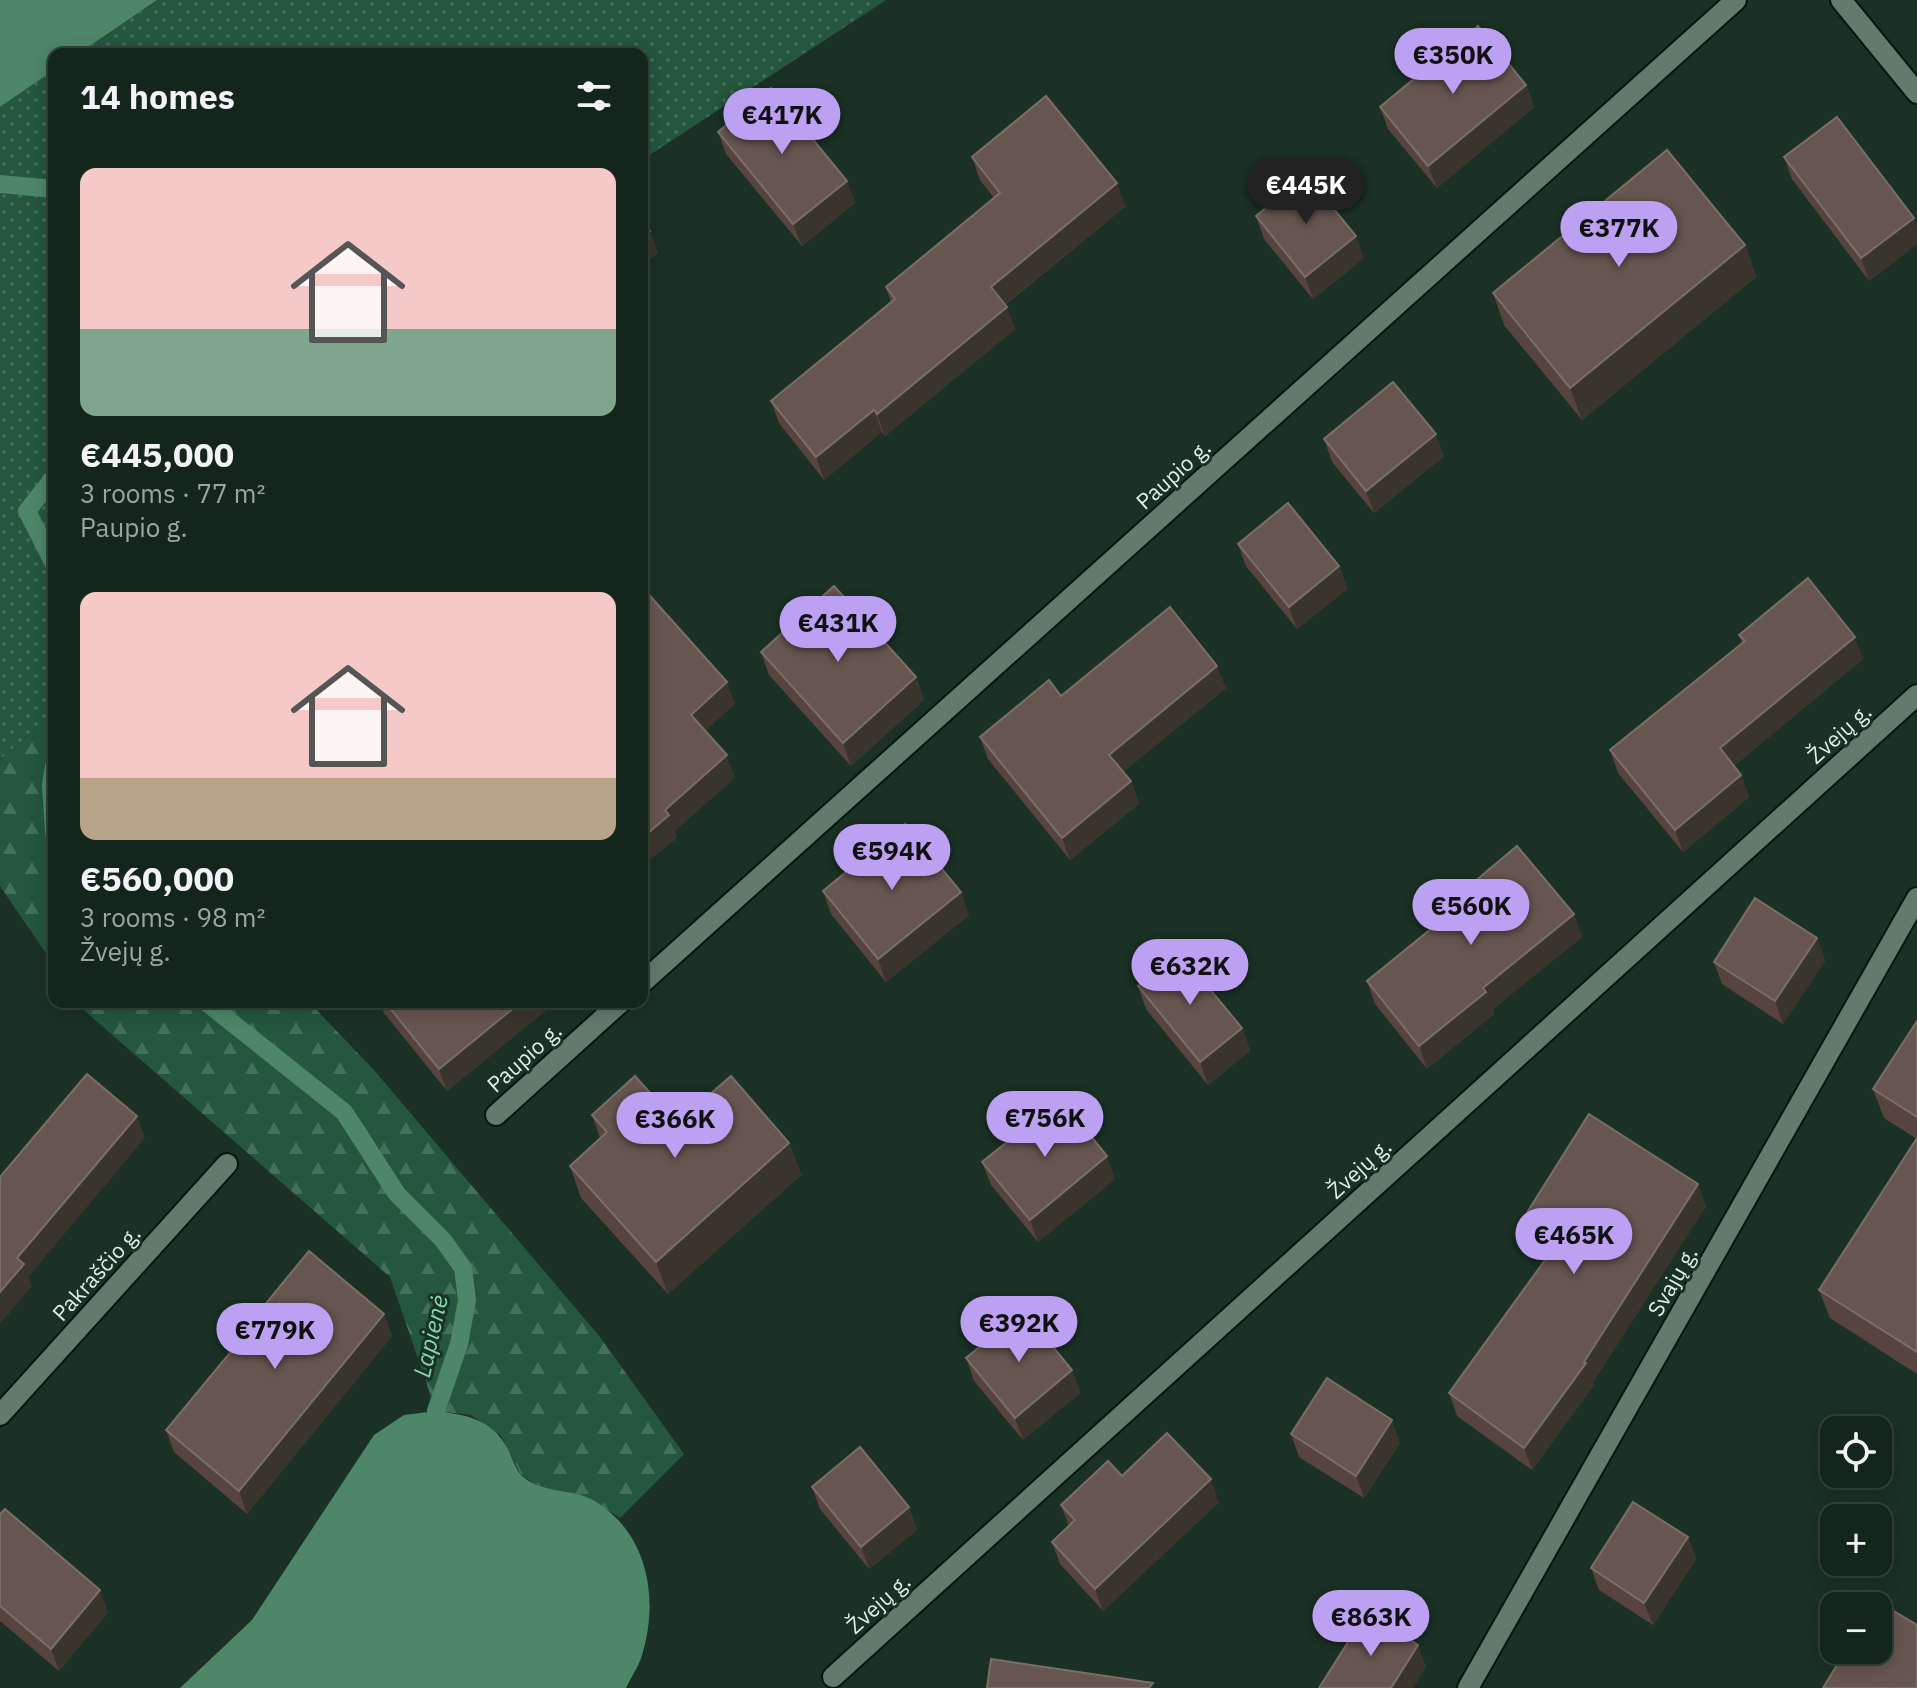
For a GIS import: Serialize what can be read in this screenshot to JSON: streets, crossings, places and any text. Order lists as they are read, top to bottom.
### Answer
{
  "streets": {
    "street": [
      "Paupio g.",
      "Žvejų g.",
      "Pakraščio g.",
      "Svajų g."
    ]
  },
  "water": ["Lapienė"],
  "page": {
    "price": [
      "€350K",
      "€417K",
      "€445K",
      "€377K",
      "€431K",
      "€594K",
      "€560K",
      "€632K",
      "€756K",
      "€366K",
      "€465K",
      "€392K",
      "€779K",
      "€863K"
    ],
    "heading": "14 homes",
    "list": [
      {
        "name": "€445,000",
        "note": "3 rooms · 77 m² · Paupio g."
      },
      {
        "name": "€560,000",
        "note": "3 rooms · 98 m² · Žvejų g."
      }
    ],
    "map_buttons": ["+", "−"]
  }
}
